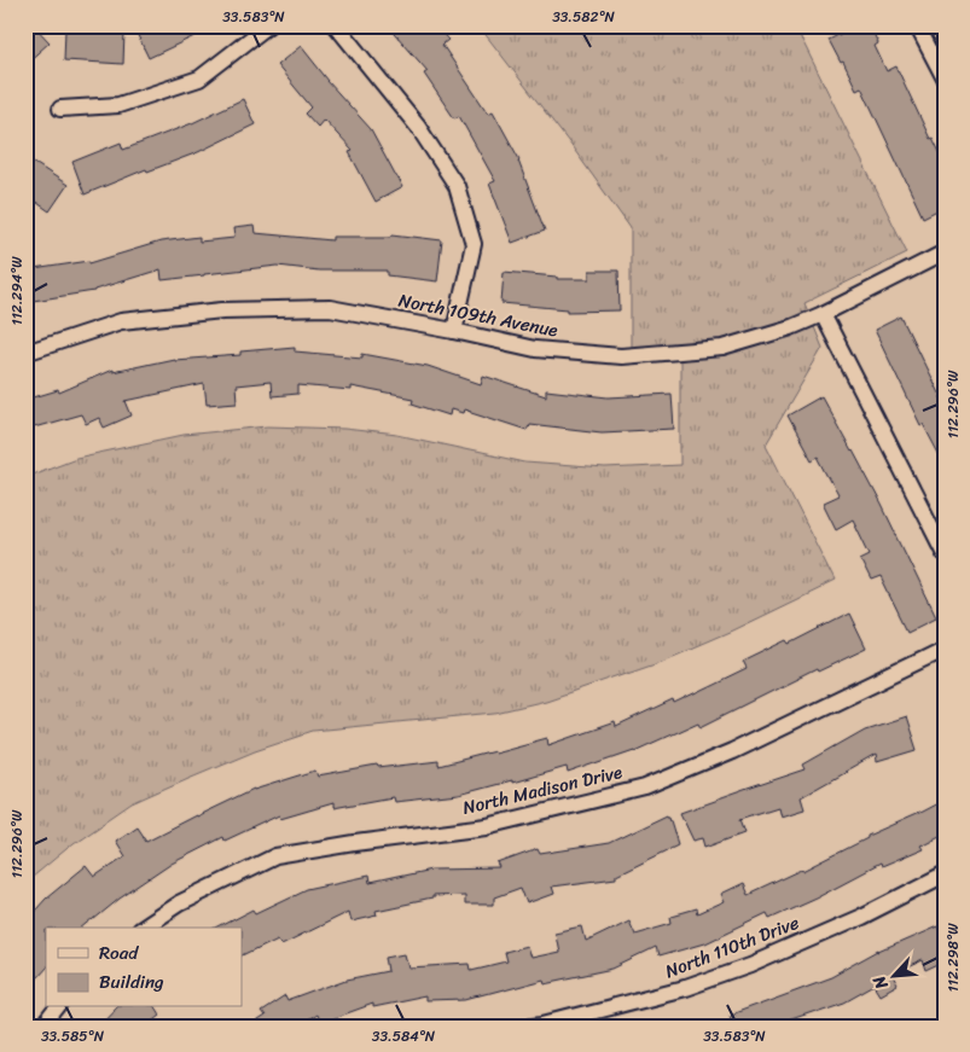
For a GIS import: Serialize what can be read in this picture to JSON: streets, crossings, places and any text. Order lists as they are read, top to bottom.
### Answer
{
  "streets": {
    "street": ["North 109th Avenue", "North Madison Drive", "North 110th Drive"]
  },
  "legend": ["Road", "Building"],
  "north": "bottom left",
  "coordinates": [
    "33.583°N",
    "33.582°N",
    "112.294°W",
    "112.296°W",
    "112.298°W",
    "33.585°N",
    "33.584°N"
  ]
}
